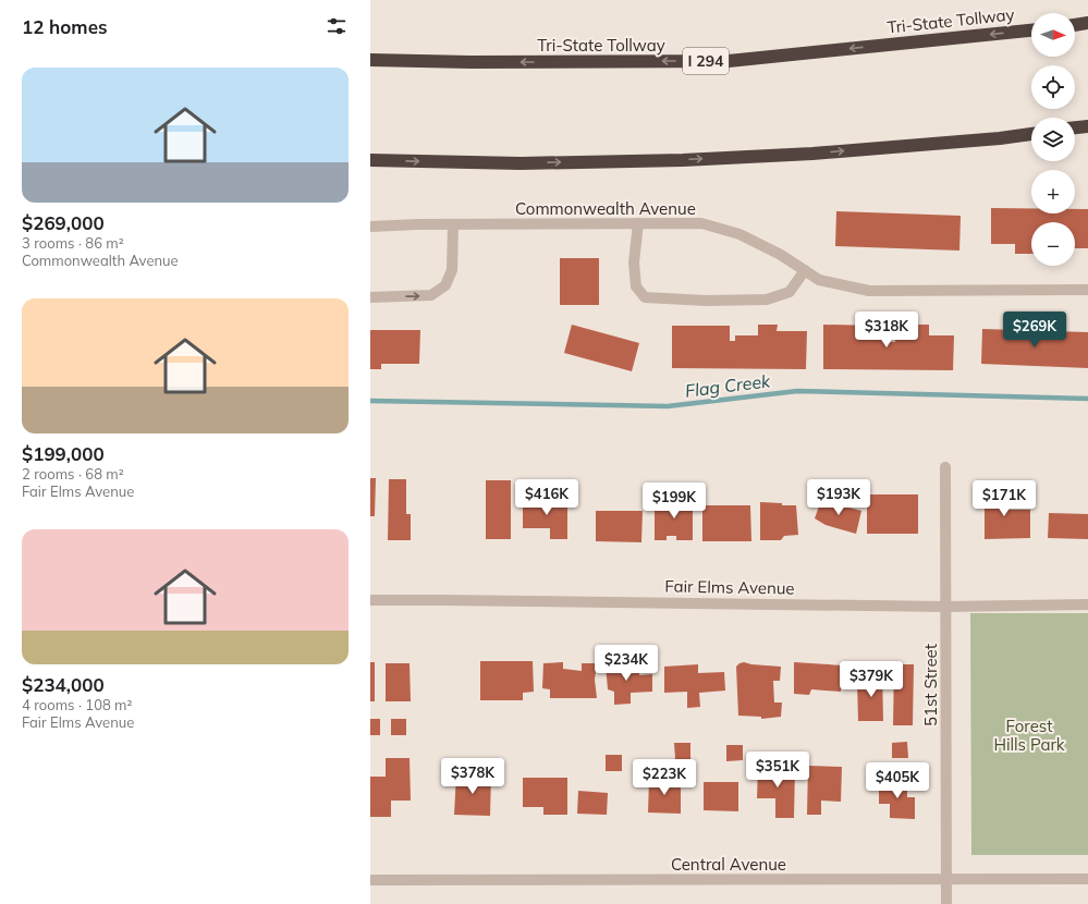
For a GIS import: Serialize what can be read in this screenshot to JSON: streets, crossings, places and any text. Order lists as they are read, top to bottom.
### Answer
{
  "streets": {
    "highway": ["Tri-State Tollway", "I 294"],
    "street": [
      "Commonwealth Avenue",
      "Fair Elms Avenue",
      "51st Street",
      "Central Avenue"
    ]
  },
  "crossings": [
    ["Fair Elms Avenue", "51st Street"],
    ["51st Street", "Central Avenue"]
  ],
  "water": ["Flag Creek"],
  "parks": ["Forest Hills Park"],
  "north": "right",
  "page": {
    "heading": "12 homes",
    "map_buttons": ["+", "−"],
    "list": [
      {
        "name": "$269,000",
        "note": "3 rooms · 86 m² · Commonwealth Avenue"
      },
      {
        "name": "$199,000",
        "note": "2 rooms · 68 m² · Fair Elms Avenue"
      },
      {
        "name": "$234,000",
        "note": "4 rooms · 108 m² · Fair Elms Avenue"
      }
    ],
    "price": [
      "$318K",
      "$269K",
      "$416K",
      "$193K",
      "$171K",
      "$199K",
      "$234K",
      "$379K",
      "$351K",
      "$378K",
      "$223K",
      "$405K"
    ]
  }
}
